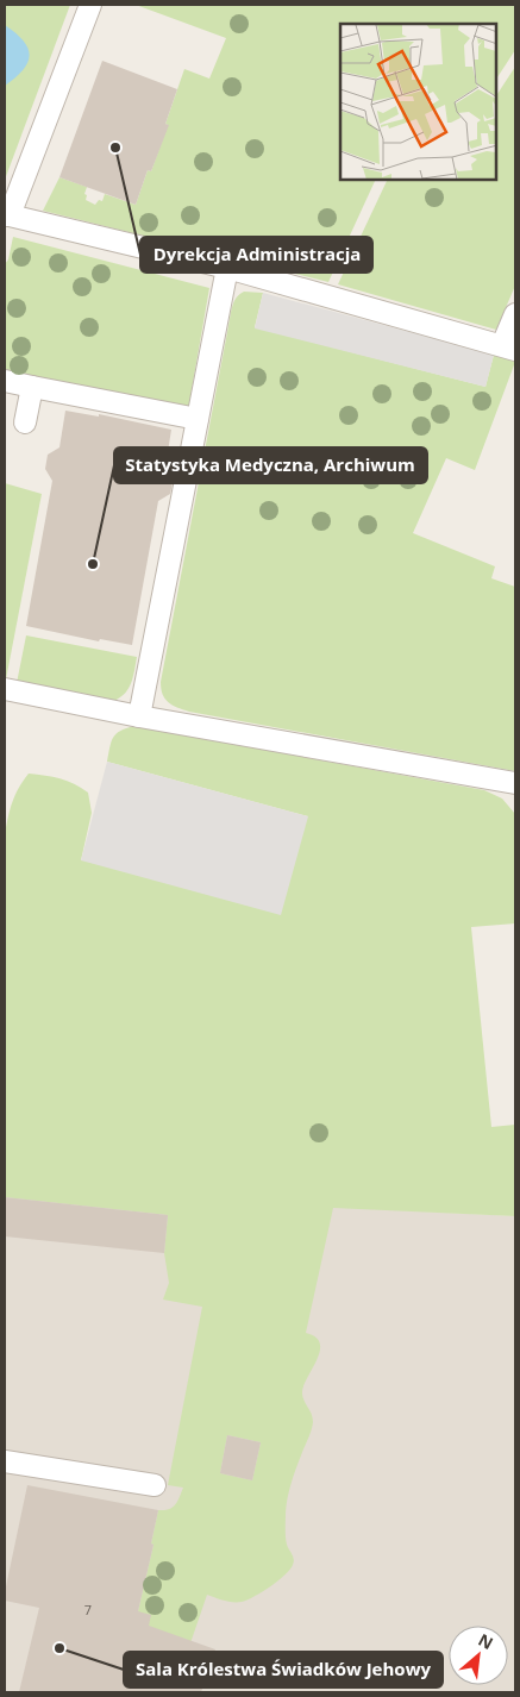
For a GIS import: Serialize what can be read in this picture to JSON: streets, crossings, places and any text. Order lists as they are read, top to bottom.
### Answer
{
  "places": ["Dyrekcja Administracja", "Statystyka Medyczna, Archiwum", "Sala Królestwa Świadków Jehowy"],
  "house_numbers": ["7"],
  "north": "top right"
}
